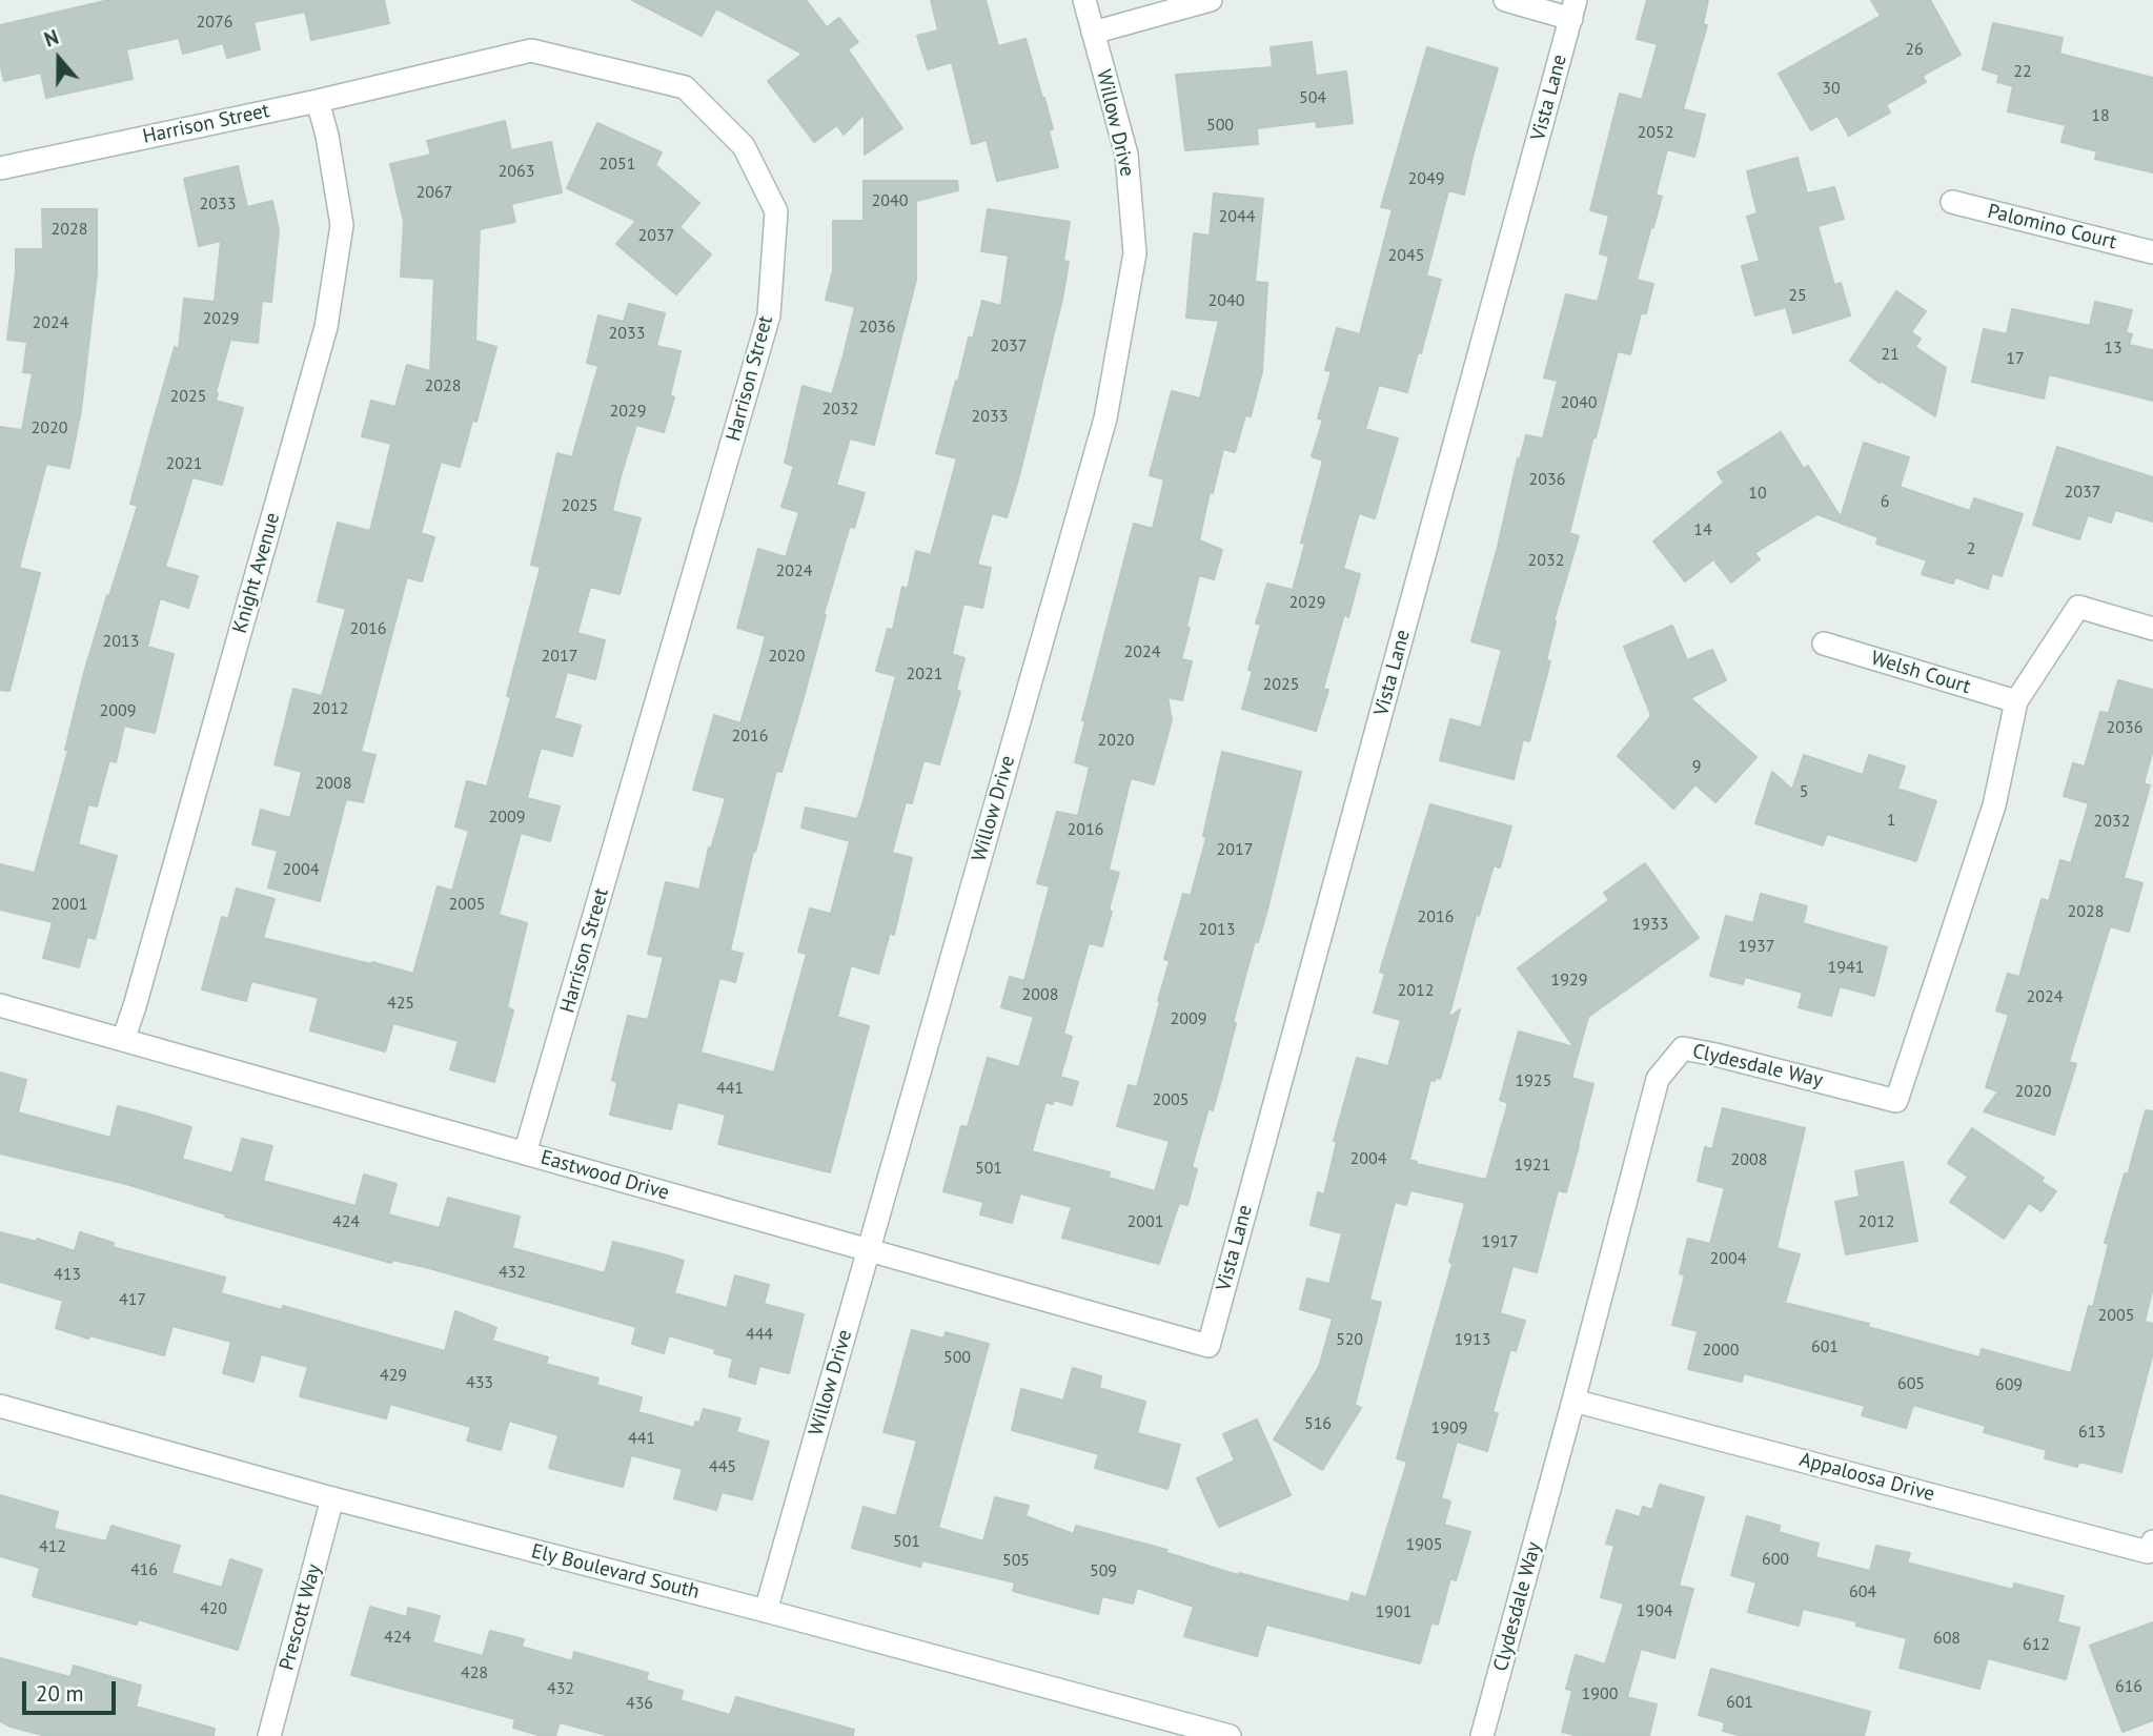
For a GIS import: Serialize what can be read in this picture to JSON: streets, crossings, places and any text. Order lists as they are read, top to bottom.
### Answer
{
  "streets": {
    "street": [
      "Vista Lane",
      "Willow Drive",
      "Harrison Street",
      "Palomino Court",
      "Knight Avenue",
      "Welsh Court",
      "Clydesdale Way",
      "Eastwood Drive",
      "Appaloosa Drive",
      "Ely Boulevard South",
      "Prescott Way"
    ]
  },
  "crossings": [
    ["Vista Lane", "Eastwood Drive"],
    ["Willow Drive", "Eastwood Drive"],
    ["Willow Drive", "Ely Boulevard South"],
    ["Harrison Street", "Knight Avenue"],
    ["Harrison Street", "Eastwood Drive"],
    ["Knight Avenue", "Eastwood Drive"],
    ["Welsh Court", "Clydesdale Way"],
    ["Clydesdale Way", "Appaloosa Drive"],
    ["Ely Boulevard South", "Prescott Way"]
  ],
  "house_numbers": [
    "2076",
    "26",
    "22",
    "30",
    "504",
    "18",
    "500",
    "2052",
    "2051",
    "2063",
    "2049",
    "2067",
    "2040",
    "2033",
    "2044",
    "2028",
    "2037",
    "2045",
    "25",
    "2040",
    "2029",
    "2024",
    "2036",
    "2033",
    "2037",
    "13",
    "21",
    "17",
    "2028",
    "2025",
    "2040",
    "2032",
    "2029",
    "2033",
    "2020",
    "2021",
    "2036",
    "2037",
    "10",
    "6",
    "2025",
    "14",
    "2",
    "2032",
    "2024",
    "2029",
    "2016",
    "2013",
    "2024",
    "2017",
    "2020",
    "2021",
    "2025",
    "2012",
    "2009",
    "2036",
    "2016",
    "2020",
    "9",
    "2008",
    "5",
    "2009",
    "1",
    "2032",
    "2016",
    "2017",
    "2004",
    "2001",
    "2005",
    "2028",
    "2016",
    "1933",
    "2013",
    "1937",
    "1941",
    "1929",
    "2012",
    "2008",
    "2024",
    "425",
    "2009",
    "1925",
    "441",
    "2020",
    "2005",
    "2004",
    "2008",
    "1921",
    "501",
    "424",
    "2001",
    "2012",
    "1917",
    "2004",
    "432",
    "413",
    "417",
    "2005",
    "444",
    "520",
    "1913",
    "601",
    "2000",
    "500",
    "429",
    "433",
    "605",
    "609",
    "516",
    "1909",
    "613",
    "441",
    "445",
    "501",
    "1905",
    "412",
    "600",
    "505",
    "416",
    "509",
    "604",
    "420",
    "1904",
    "1901",
    "424",
    "608",
    "612",
    "428",
    "616",
    "432",
    "1900",
    "601",
    "436"
  ],
  "scale_bar": "20 m",
  "north": "top"
}
